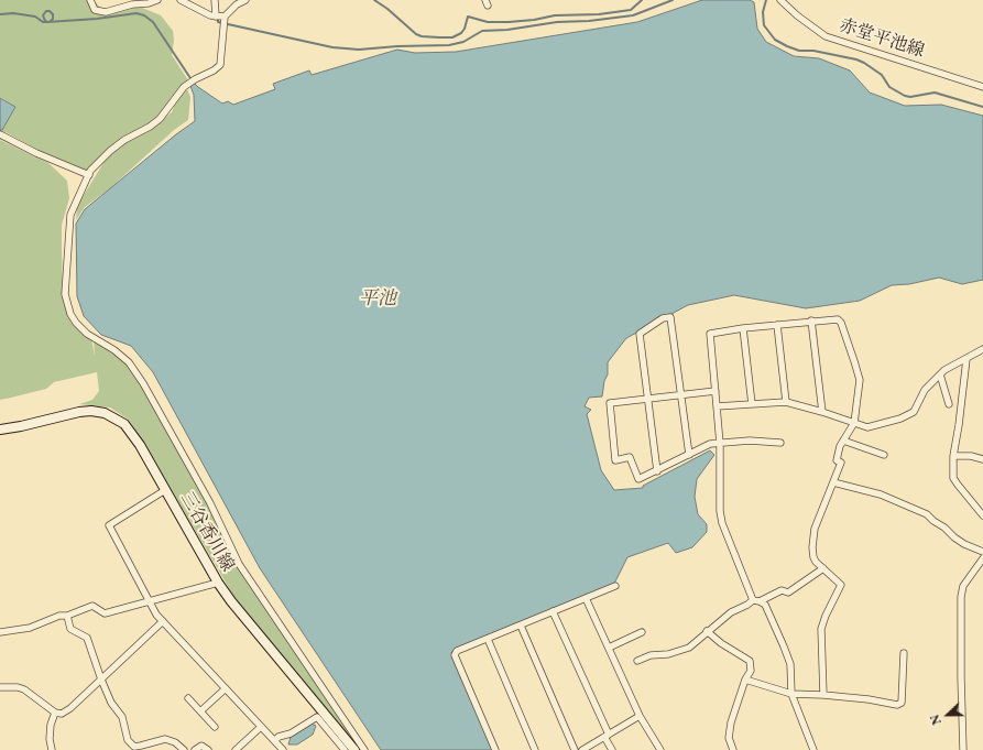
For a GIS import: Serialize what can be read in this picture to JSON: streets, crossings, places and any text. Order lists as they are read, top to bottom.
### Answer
{
  "streets": {
    "main road": ["三谷香川線"],
    "street": ["赤堂平池線"]
  },
  "water": ["平池"],
  "north": "left"
}
